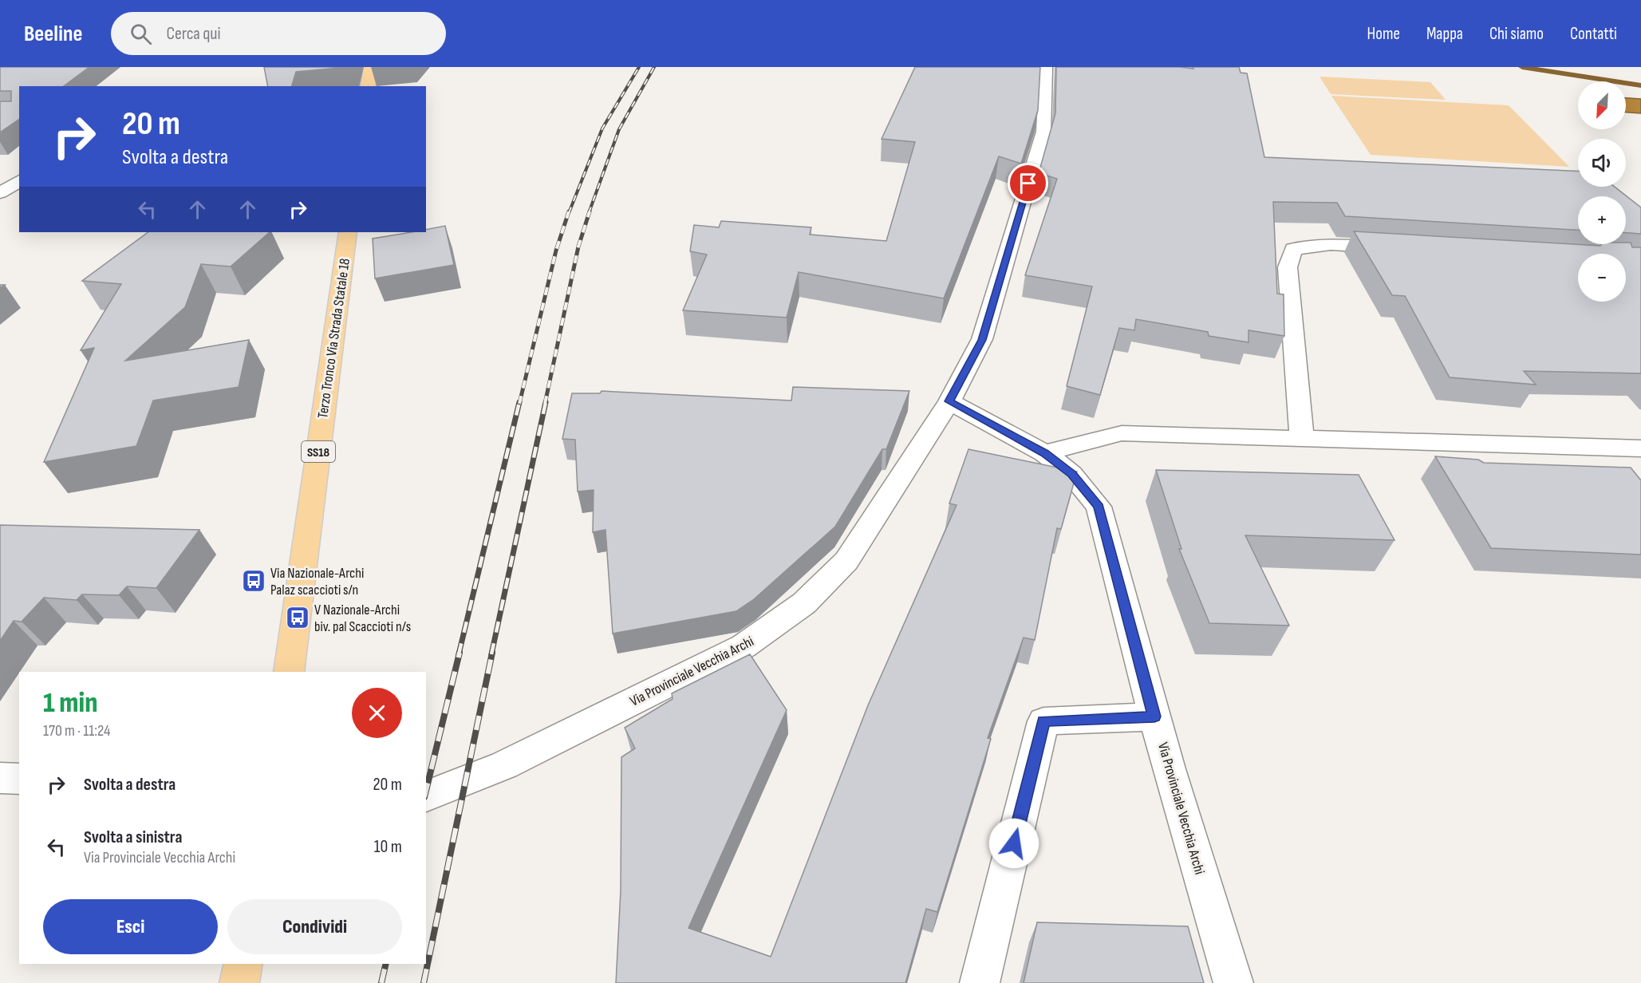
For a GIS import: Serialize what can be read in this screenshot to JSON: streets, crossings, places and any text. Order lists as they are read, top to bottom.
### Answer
{
  "streets": {
    "main road": ["Terzo Tronco Via Strada Statale 18", "SS18"],
    "street": ["Via Provinciale Vecchia Archi"]
  },
  "places": {
    "bus stop": ["Via Nazionale-Archi Palaz scaccioti s/n", "V Nazionale-Archi biv. pal Scaccioti n/s"]
  },
  "north": "bottom left",
  "page": {
    "header": "Beeline",
    "search": "Cerca qui",
    "nav": [
      "Home",
      "Mappa",
      "Chi siamo",
      "Contatti"
    ],
    "map_buttons": ["+", "−"],
    "turn": ["20 m", "Svolta a destra"],
    "heading": ["1 min", "170 m · 11:24"],
    "list": [
      {
        "name": "Svolta a destra",
        "value": "20 m"
      },
      {
        "name": "Svolta a sinistra",
        "note": "Via Provinciale Vecchia Archi",
        "value": "10 m"
      }
    ],
    "buttons": ["Esci", "Condividi"]
  }
}
